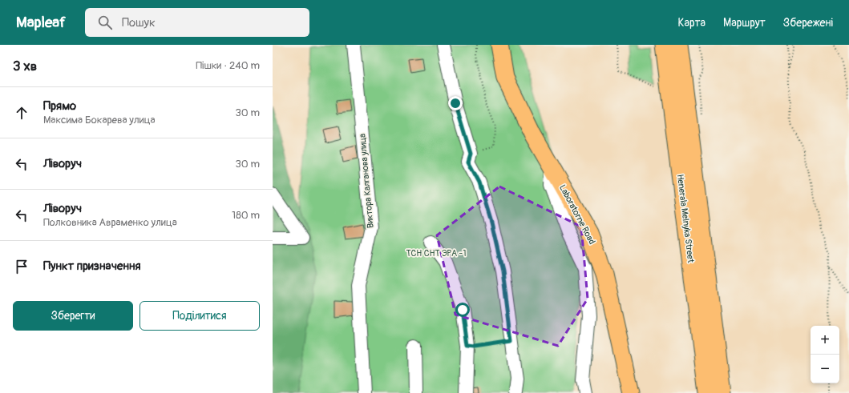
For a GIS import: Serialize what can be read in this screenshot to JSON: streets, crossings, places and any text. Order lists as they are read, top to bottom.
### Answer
{
  "streets": {
    "main road": ["Laboratorne Road", "Henerala Melnyka Street"],
    "street": ["Виктора Калганова улица"]
  },
  "parks": ["ТСН СНТ ЭРА -1"],
  "page": {
    "header": "Mapleaf",
    "search": "Пошук",
    "nav": ["Карта", "Маршрут", "Збережені"],
    "heading": ["3 хв", "Пішки · 240 m"],
    "list": [
      ["Прямо", "Максима Бокарева улица", "30 m"],
      ["Ліворуч", "30 m"],
      ["Ліворуч", "Полковника Авраменко улица", "180 m"],
      "Пункт призначення"
    ],
    "buttons": ["Зберегти", "Поділитися"],
    "map_buttons": ["+", "−"]
  }
}
